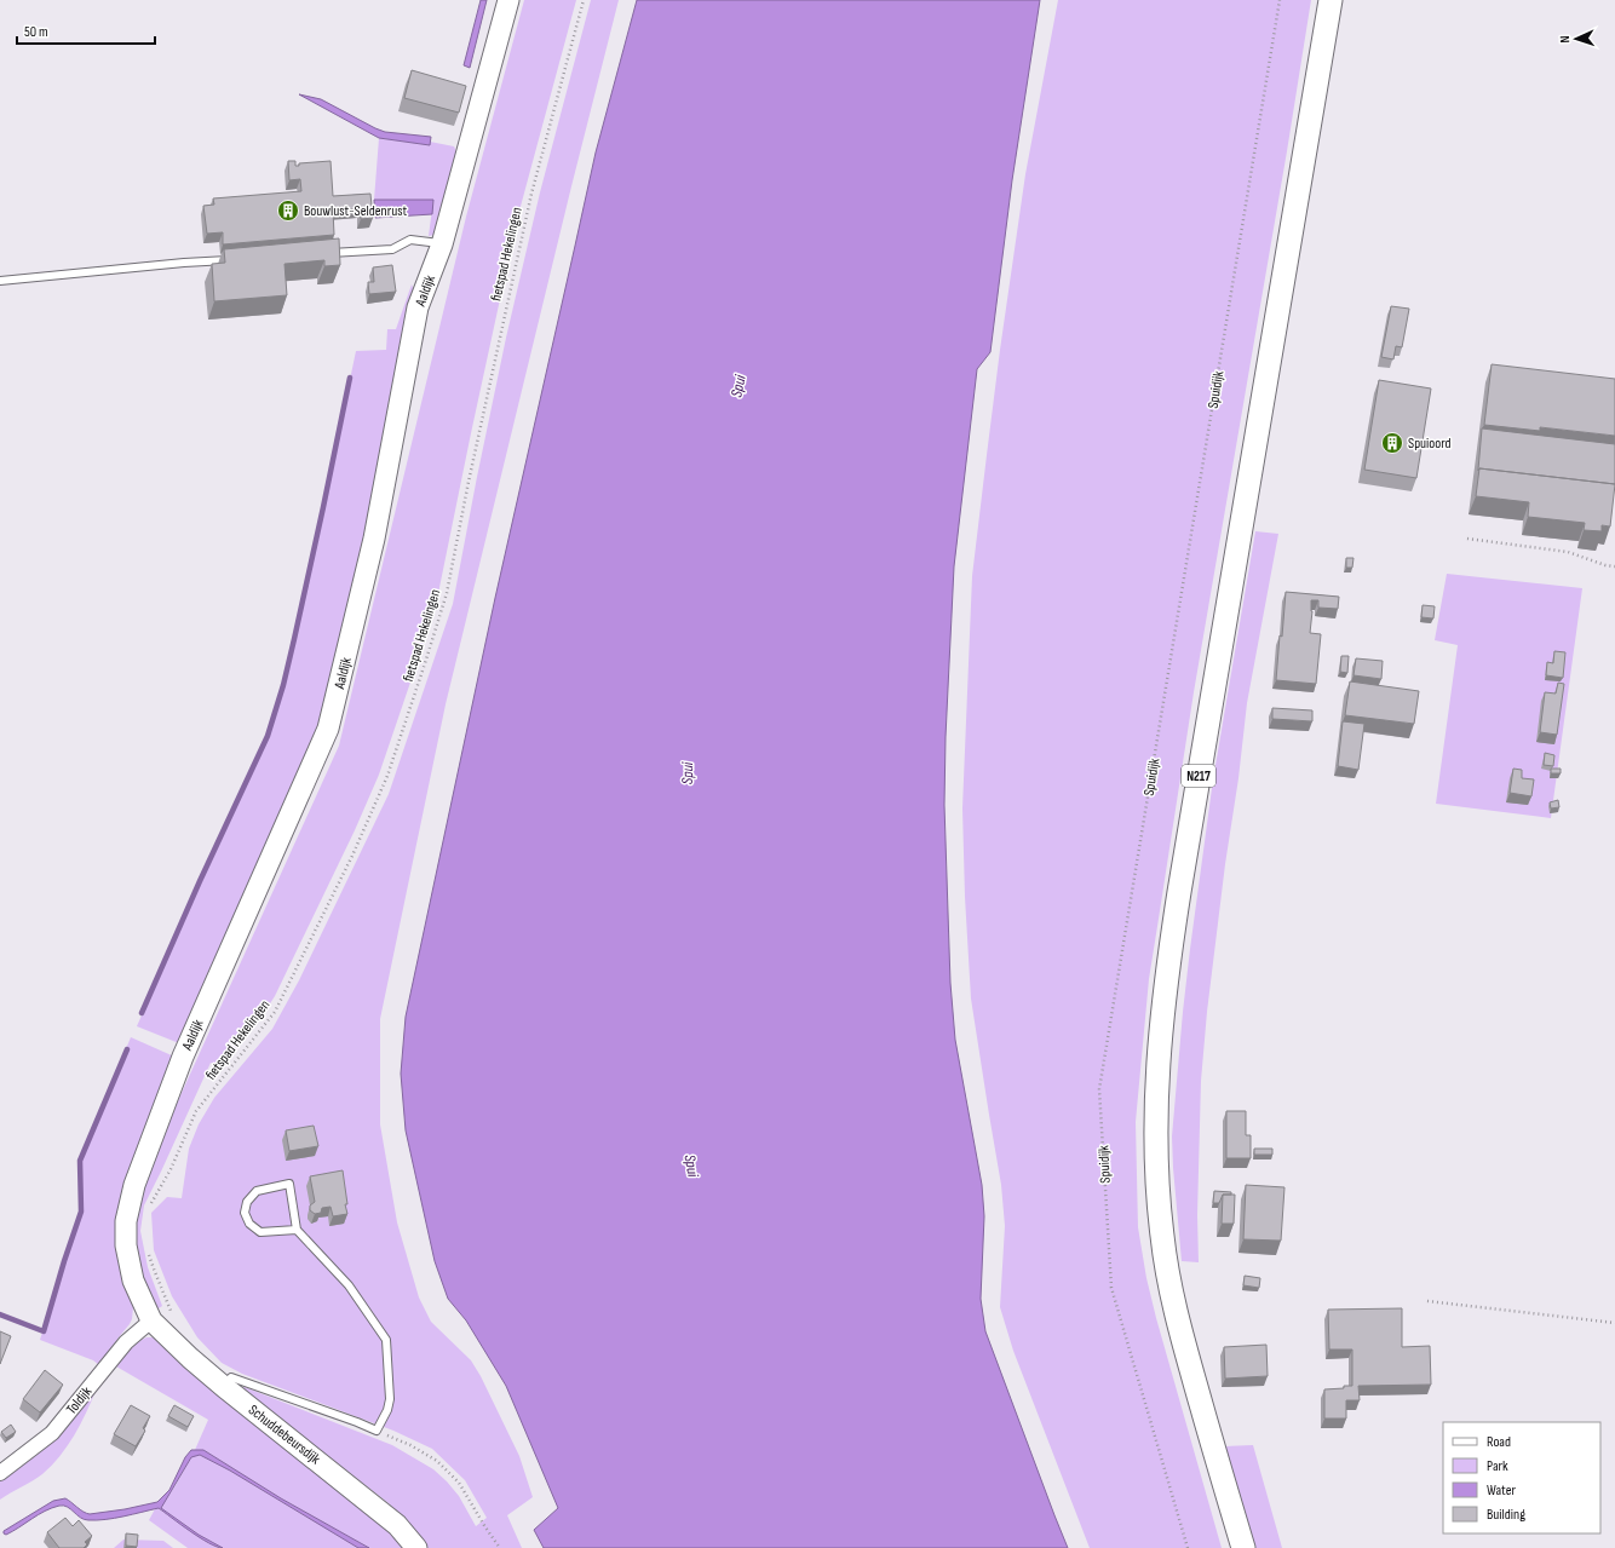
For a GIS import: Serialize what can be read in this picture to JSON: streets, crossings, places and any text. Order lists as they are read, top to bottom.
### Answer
{
  "streets": {
    "main road": ["N217"],
    "street": ["Aaldijk", "Toldijk", "Schuddebeursdijk"],
    "path": ["fietspad Hekelingen", "Spuidijk"]
  },
  "crossings": [
    ["Aaldijk", "Toldijk"],
    ["Aaldijk", "Schuddebeursdijk"],
    ["Toldijk", "Schuddebeursdijk"]
  ],
  "water": ["Spui"],
  "places": {
    "building": ["Bouwlust-Seldenrust", "Spuioord"]
  },
  "legend": [
    "Road",
    "Park",
    "Water",
    "Building"
  ],
  "scale_bar": "50 m",
  "north": "left"
}
